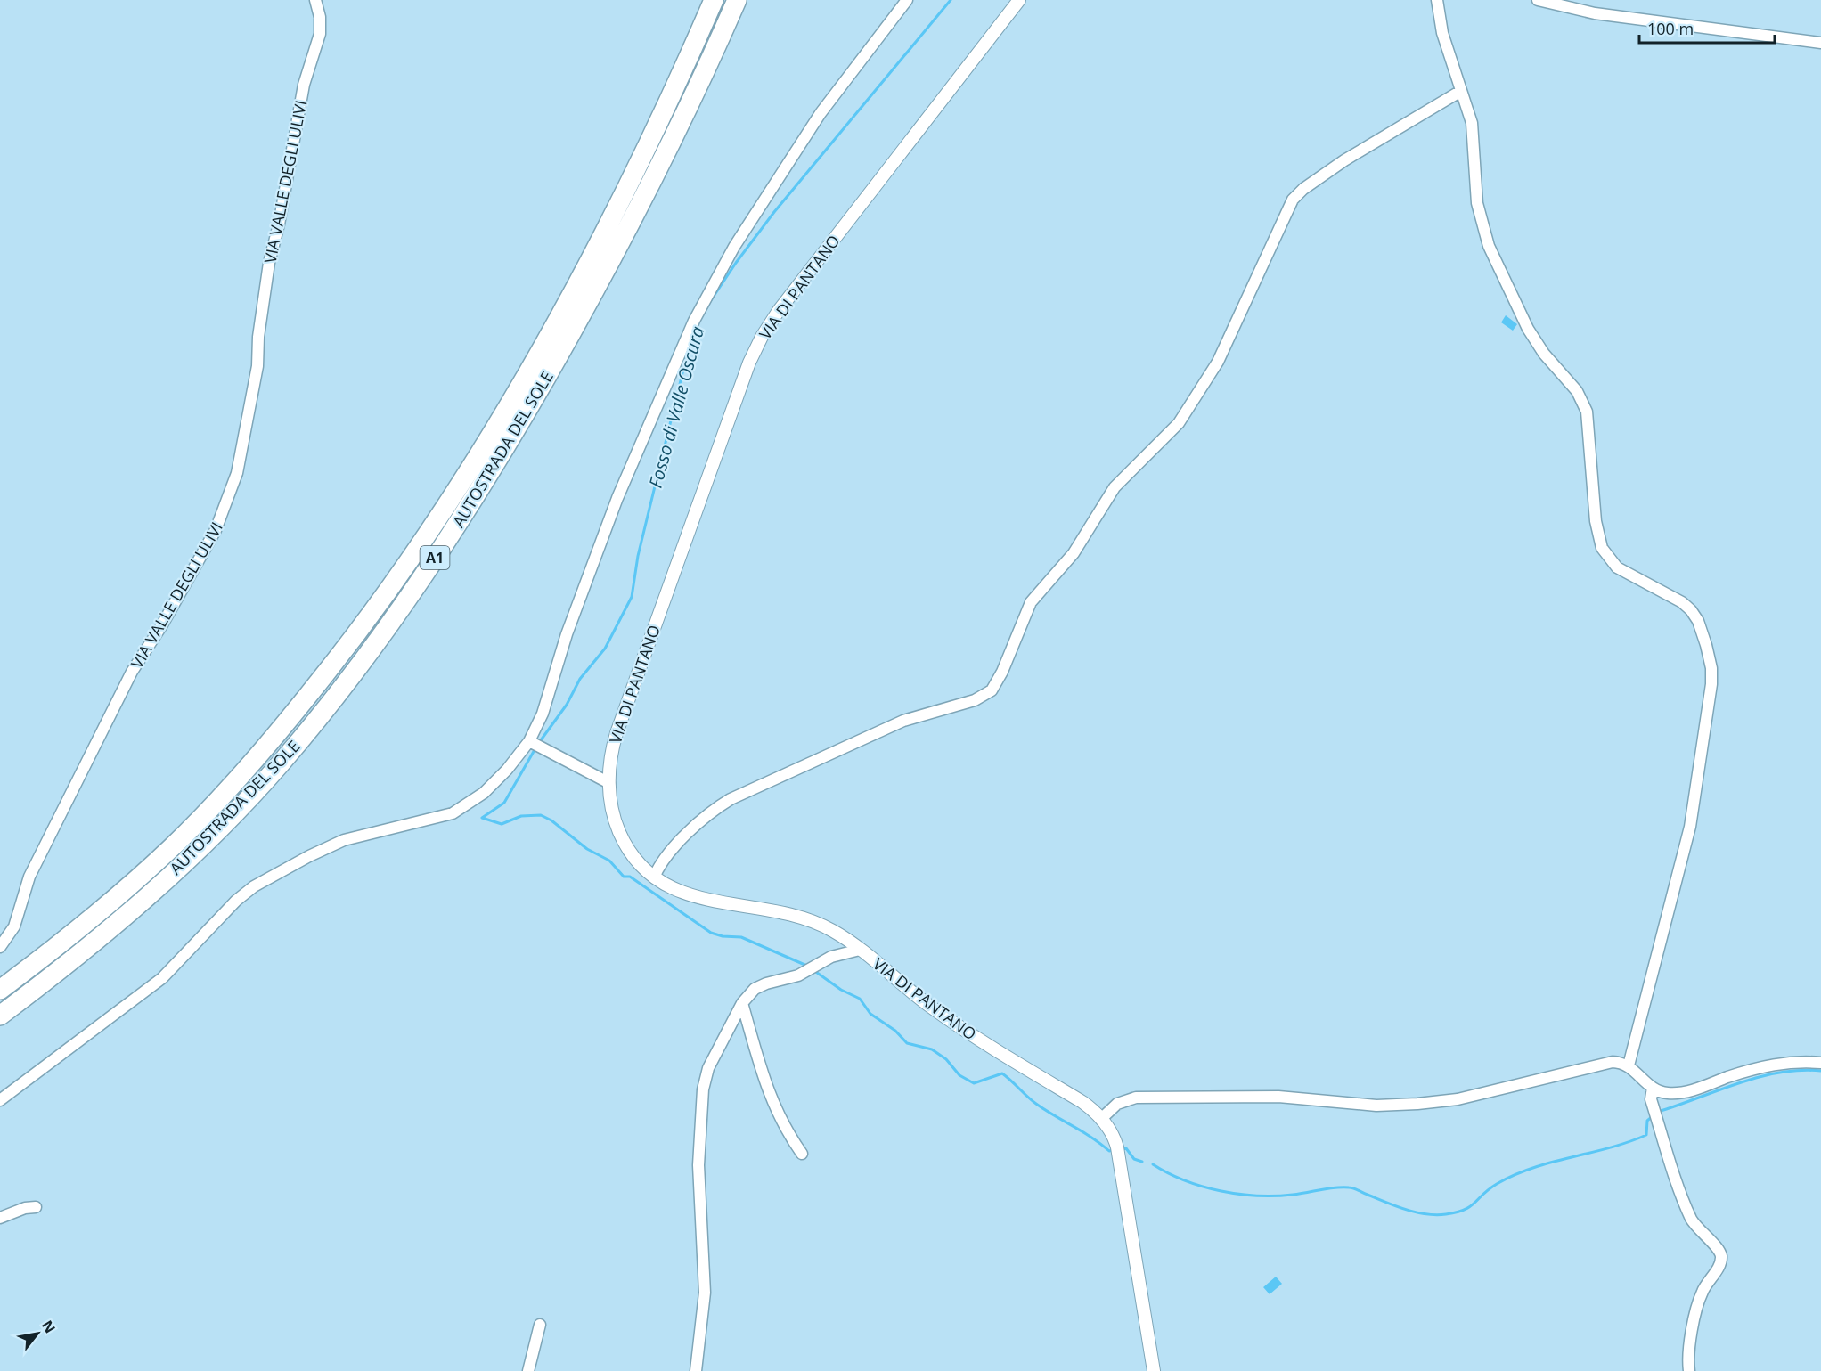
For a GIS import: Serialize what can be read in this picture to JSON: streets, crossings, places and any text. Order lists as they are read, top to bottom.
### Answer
{
  "streets": {
    "highway": ["AUTOSTRADA DEL SOLE", "A1"],
    "street": ["VIA VALLE DEGLI ULIVI", "VIA DI PANTANO"]
  },
  "water": ["Fosso di Valle Oscura"],
  "scale_bar": "100 m",
  "north": "top right"
}
